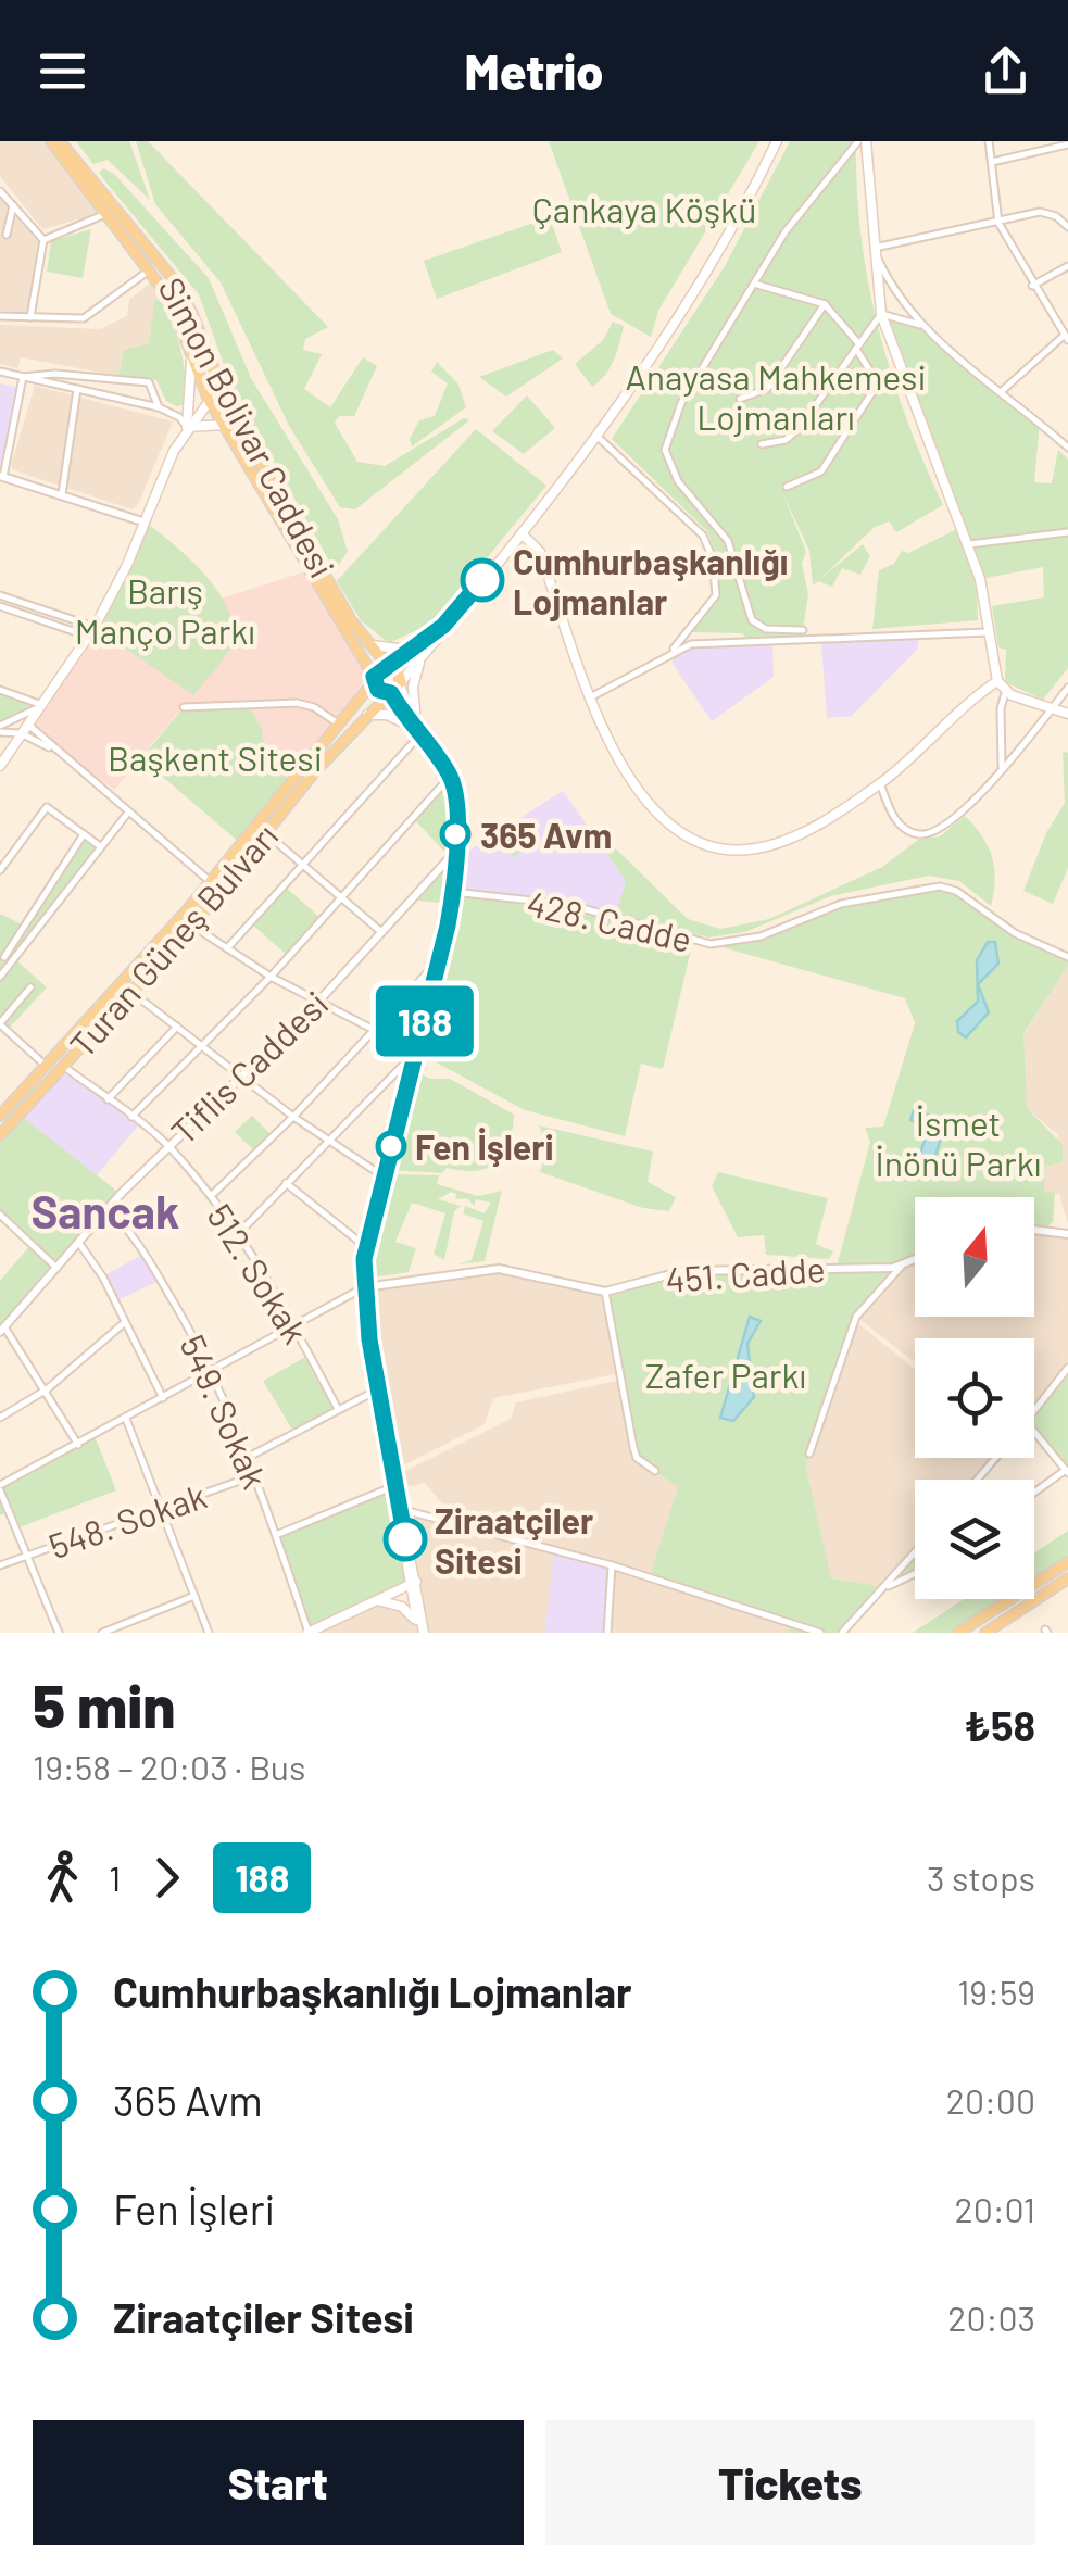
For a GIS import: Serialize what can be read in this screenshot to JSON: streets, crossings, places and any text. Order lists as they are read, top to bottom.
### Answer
{
  "streets": {
    "main road": ["Simon Bolivar Caddesi", "Turan Güneş Bulvarı"],
    "street": [
      "428. Cadde",
      "Tiflis Caddesi",
      "512. Sokak",
      "451. Cadde",
      "549. Sokak",
      "548. Sokak"
    ]
  },
  "crossings": [
    ["Simon Bolivar Caddesi", "Turan Güneş Bulvarı"],
    ["Turan Güneş Bulvarı", "512. Sokak"],
    ["Tiflis Caddesi", "512. Sokak"],
    ["Tiflis Caddesi", "549. Sokak"],
    ["549. Sokak", "548. Sokak"]
  ],
  "districts": ["Sancak"],
  "parks": [
    "Çankaya Köşkü",
    "Anayasa Mahkemesi Lojmanları",
    "Barış Manço Parkı",
    "Başkent Sitesi",
    "İsmet İnönü Parkı",
    "Zafer Parkı"
  ],
  "places": [
    "Cumhurbaşkanlığı Lojmanlar",
    "365 Avm",
    "Fen İşleri",
    "Ziraatçiler Sitesi"
  ],
  "lines": ["bus line 188"],
  "north": "top",
  "page": {
    "header": "Metrio",
    "on_map": "188",
    "heading": ["5 min", "19:58 – 20:03 · Bus", "₺58"],
    "legs": ["1", "188", "3 stops"],
    "list": [
      {
        "name": "Cumhurbaşkanlığı Lojmanlar",
        "value": "19:59"
      },
      {
        "name": "365 Avm",
        "value": "20:00"
      },
      {
        "name": "Fen İşleri",
        "value": "20:01"
      },
      {
        "name": "Ziraatçiler Sitesi",
        "value": "20:03"
      }
    ],
    "buttons": ["Start", "Tickets"]
  }
}
